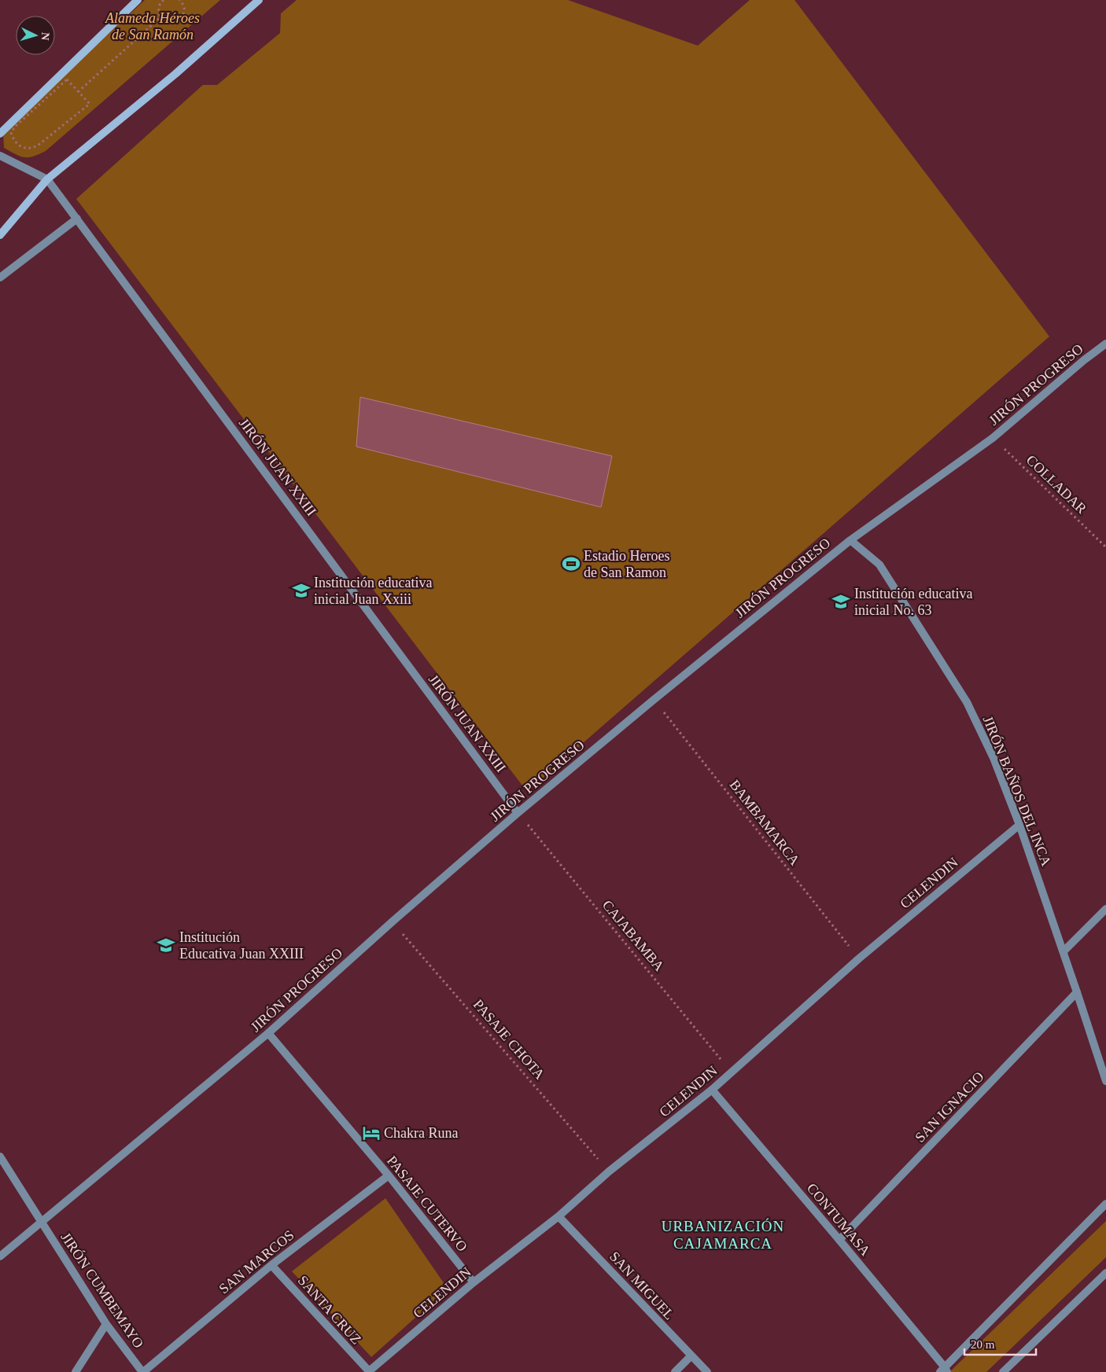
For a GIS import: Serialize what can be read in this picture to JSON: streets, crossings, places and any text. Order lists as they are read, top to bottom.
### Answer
{
  "streets": {
    "street": [
      "JIRÓN PROGRESO",
      "JIRÓN JUAN XXIII",
      "JIRÓN BAÑOS DEL INCA",
      "CELENDIN",
      "SAN IGNACIO",
      "PASAJE CUTERVO",
      "CONTUMASA",
      "SAN MARCOS",
      "SAN MIGUEL",
      "JIRÓN CUMBEMAYO",
      "SANTA CRUZ"
    ],
    "path": [
      "COLLADAR",
      "BAMBAMARCA",
      "CAJABAMBA",
      "PASAJE CHOTA"
    ]
  },
  "crossings": [
    ["JIRÓN PROGRESO", "JIRÓN JUAN XXIII"],
    ["JIRÓN PROGRESO", "COLLADAR"],
    ["JIRÓN PROGRESO", "JIRÓN BAÑOS DEL INCA"],
    ["JIRÓN PROGRESO", "BAMBAMARCA"],
    ["JIRÓN PROGRESO", "CAJABAMBA"],
    ["JIRÓN PROGRESO", "PASAJE CHOTA"],
    ["JIRÓN PROGRESO", "PASAJE CUTERVO"],
    ["JIRÓN PROGRESO", "JIRÓN CUMBEMAYO"],
    ["JIRÓN JUAN XXIII", "CAJABAMBA"],
    ["JIRÓN BAÑOS DEL INCA", "CELENDIN"],
    ["JIRÓN BAÑOS DEL INCA", "SAN IGNACIO"],
    ["BAMBAMARCA", "CELENDIN"],
    ["CELENDIN", "CAJABAMBA"],
    ["CELENDIN", "PASAJE CHOTA"],
    ["CELENDIN", "PASAJE CUTERVO"],
    ["CELENDIN", "CONTUMASA"],
    ["CELENDIN", "SAN MIGUEL"],
    ["CELENDIN", "SANTA CRUZ"],
    ["SAN IGNACIO", "CONTUMASA"],
    ["PASAJE CUTERVO", "SAN MARCOS"],
    ["SAN MARCOS", "JIRÓN CUMBEMAYO"],
    ["SAN MARCOS", "SANTA CRUZ"]
  ],
  "districts": ["URBANIZACIÓN CAJAMARCA"],
  "parks": ["Alameda Héroes de San Ramón"],
  "places": {
    "sports": ["Estadio Heroes de San Ramon"],
    "school or university": ["Institución educativa inicial Juan Xxiii", "Institución educativa inicial No. 63", "Institución Educativa Juan XXIII"],
    "hotel": ["Chakra Runa"]
  },
  "scale_bar": "20 m",
  "north": "right"
}
